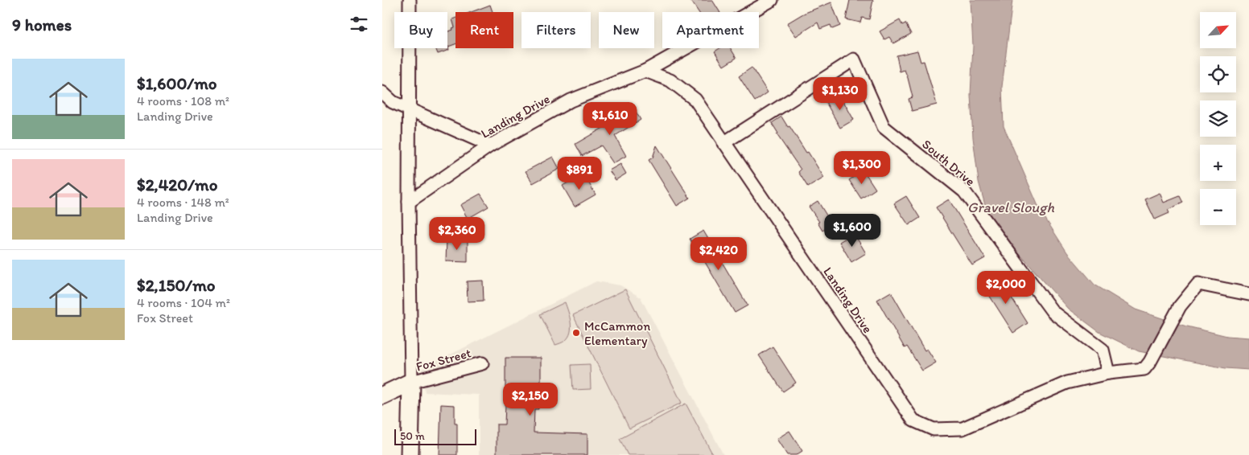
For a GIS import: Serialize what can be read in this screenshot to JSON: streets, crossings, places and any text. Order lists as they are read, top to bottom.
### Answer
{
  "streets": {
    "street": ["Landing Drive", "South Drive", "Fox Street"]
  },
  "crossings": [
    ["Landing Drive", "South Drive"]
  ],
  "water": ["Gravel Slough"],
  "places": ["McCammon Elementary"],
  "scale_bar": "50 m",
  "north": "top right",
  "page": {
    "heading": "9 homes",
    "map_buttons": ["+", "−"],
    "chip": [
      "Buy",
      "Rent",
      "Filters",
      "New",
      "Apartment"
    ],
    "list": [
      {
        "name": "$1,600/mo",
        "note": "4 rooms · 108 m² · Landing Drive"
      },
      {
        "name": "$2,420/mo",
        "note": "4 rooms · 148 m² · Landing Drive"
      },
      {
        "name": "$2,150/mo",
        "note": "4 rooms · 104 m² · Fox Street"
      }
    ],
    "price": [
      "$1,130",
      "$1,610",
      "$1,300",
      "$891",
      "$1,600",
      "$2,360",
      "$2,420",
      "$2,000",
      "$2,150"
    ],
    "scale": "50 m"
  }
}
